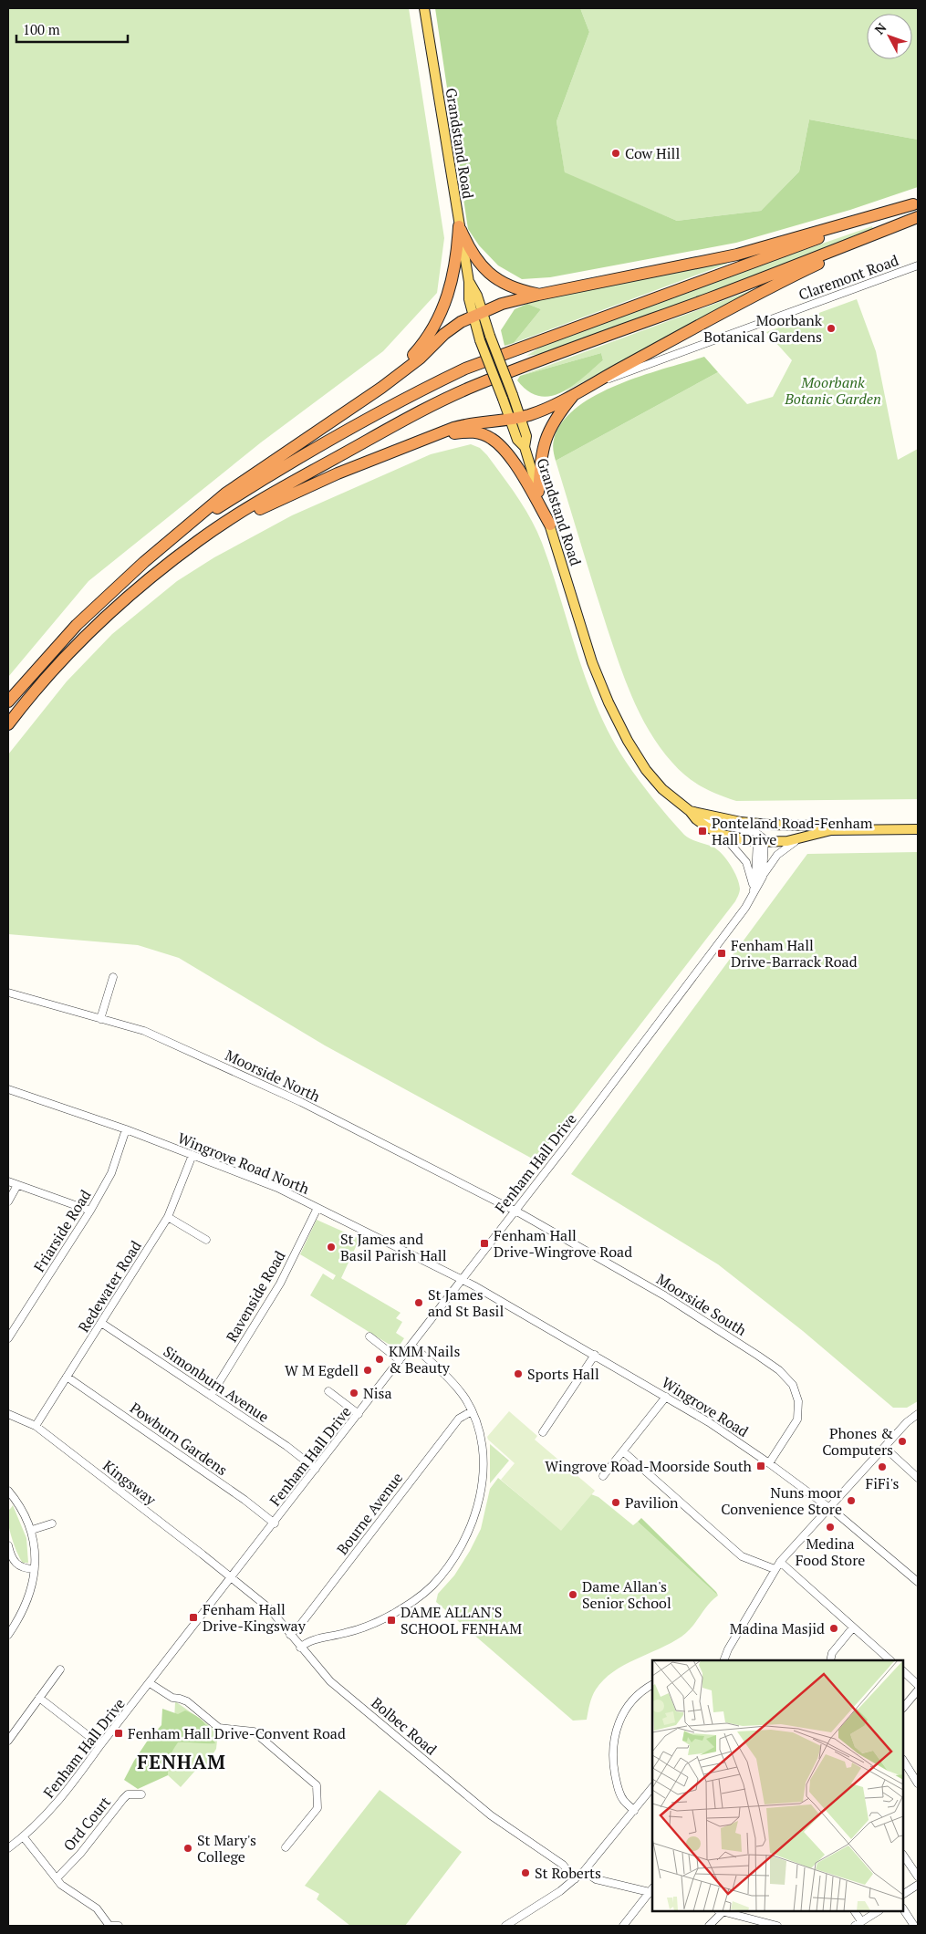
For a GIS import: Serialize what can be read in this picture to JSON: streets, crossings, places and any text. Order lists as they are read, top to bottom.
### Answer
{
  "streets": {
    "main road": ["Grandstand Road"],
    "street": [
      "Claremont Road",
      "Moorside North",
      "Wingrove Road North",
      "Fenham Hall Drive",
      "Friarside Road",
      "Redewater Road",
      "Ravenside Road",
      "Moorside South",
      "Simonburn Avenue",
      "Wingrove Road",
      "Powburn Gardens",
      "Kingsway",
      "Bourne Avenue",
      "Bolbec Road",
      "Ord Court"
    ]
  },
  "crossings": [
    ["Moorside North", "Fenham Hall Drive"],
    ["Moorside North", "Moorside South"],
    ["Wingrove Road North", "Fenham Hall Drive"],
    ["Wingrove Road North", "Friarside Road"],
    ["Wingrove Road North", "Redewater Road"],
    ["Wingrove Road North", "Ravenside Road"],
    ["Wingrove Road North", "Wingrove Road"],
    ["Fenham Hall Drive", "Moorside South"],
    ["Fenham Hall Drive", "Simonburn Avenue"],
    ["Fenham Hall Drive", "Wingrove Road"],
    ["Fenham Hall Drive", "Powburn Gardens"],
    ["Fenham Hall Drive", "Kingsway"],
    ["Fenham Hall Drive", "Bolbec Road"],
    ["Redewater Road", "Simonburn Avenue"],
    ["Redewater Road", "Powburn Gardens"],
    ["Redewater Road", "Kingsway"],
    ["Ravenside Road", "Simonburn Avenue"],
    ["Moorside South", "Wingrove Road"],
    ["Kingsway", "Bolbec Road"],
    ["Bourne Avenue", "Bolbec Road"]
  ],
  "districts": ["FENHAM"],
  "parks": ["Moorbank Botanic Garden"],
  "places": {
    "other": [
      "Cow Hill",
      "Moorbank Botanical Gardens",
      "St James and Basil Parish Hall",
      "St James and St Basil",
      "KMM Nails & Beauty",
      "W M Egdell",
      "Sports Hall",
      "Nisa",
      "Phones & Computers",
      "FiFi's",
      "Nuns moor Convenience Store",
      "Pavilion",
      "Medina Food Store",
      "Dame Allan's Senior School",
      "Madina Masjid",
      "St Mary's College",
      "St Roberts"
    ],
    "transit": [
      "Ponteland Road-Fenham Hall Drive",
      "Fenham Hall Drive-Barrack Road",
      "Fenham Hall Drive-Wingrove Road",
      "Wingrove Road-Moorside South",
      "Fenham Hall Drive-Kingsway",
      "DAME ALLAN'S SCHOOL FENHAM",
      "Fenham Hall Drive-Convent Road"
    ]
  },
  "scale_bar": "100 m",
  "north": "top left"
}
